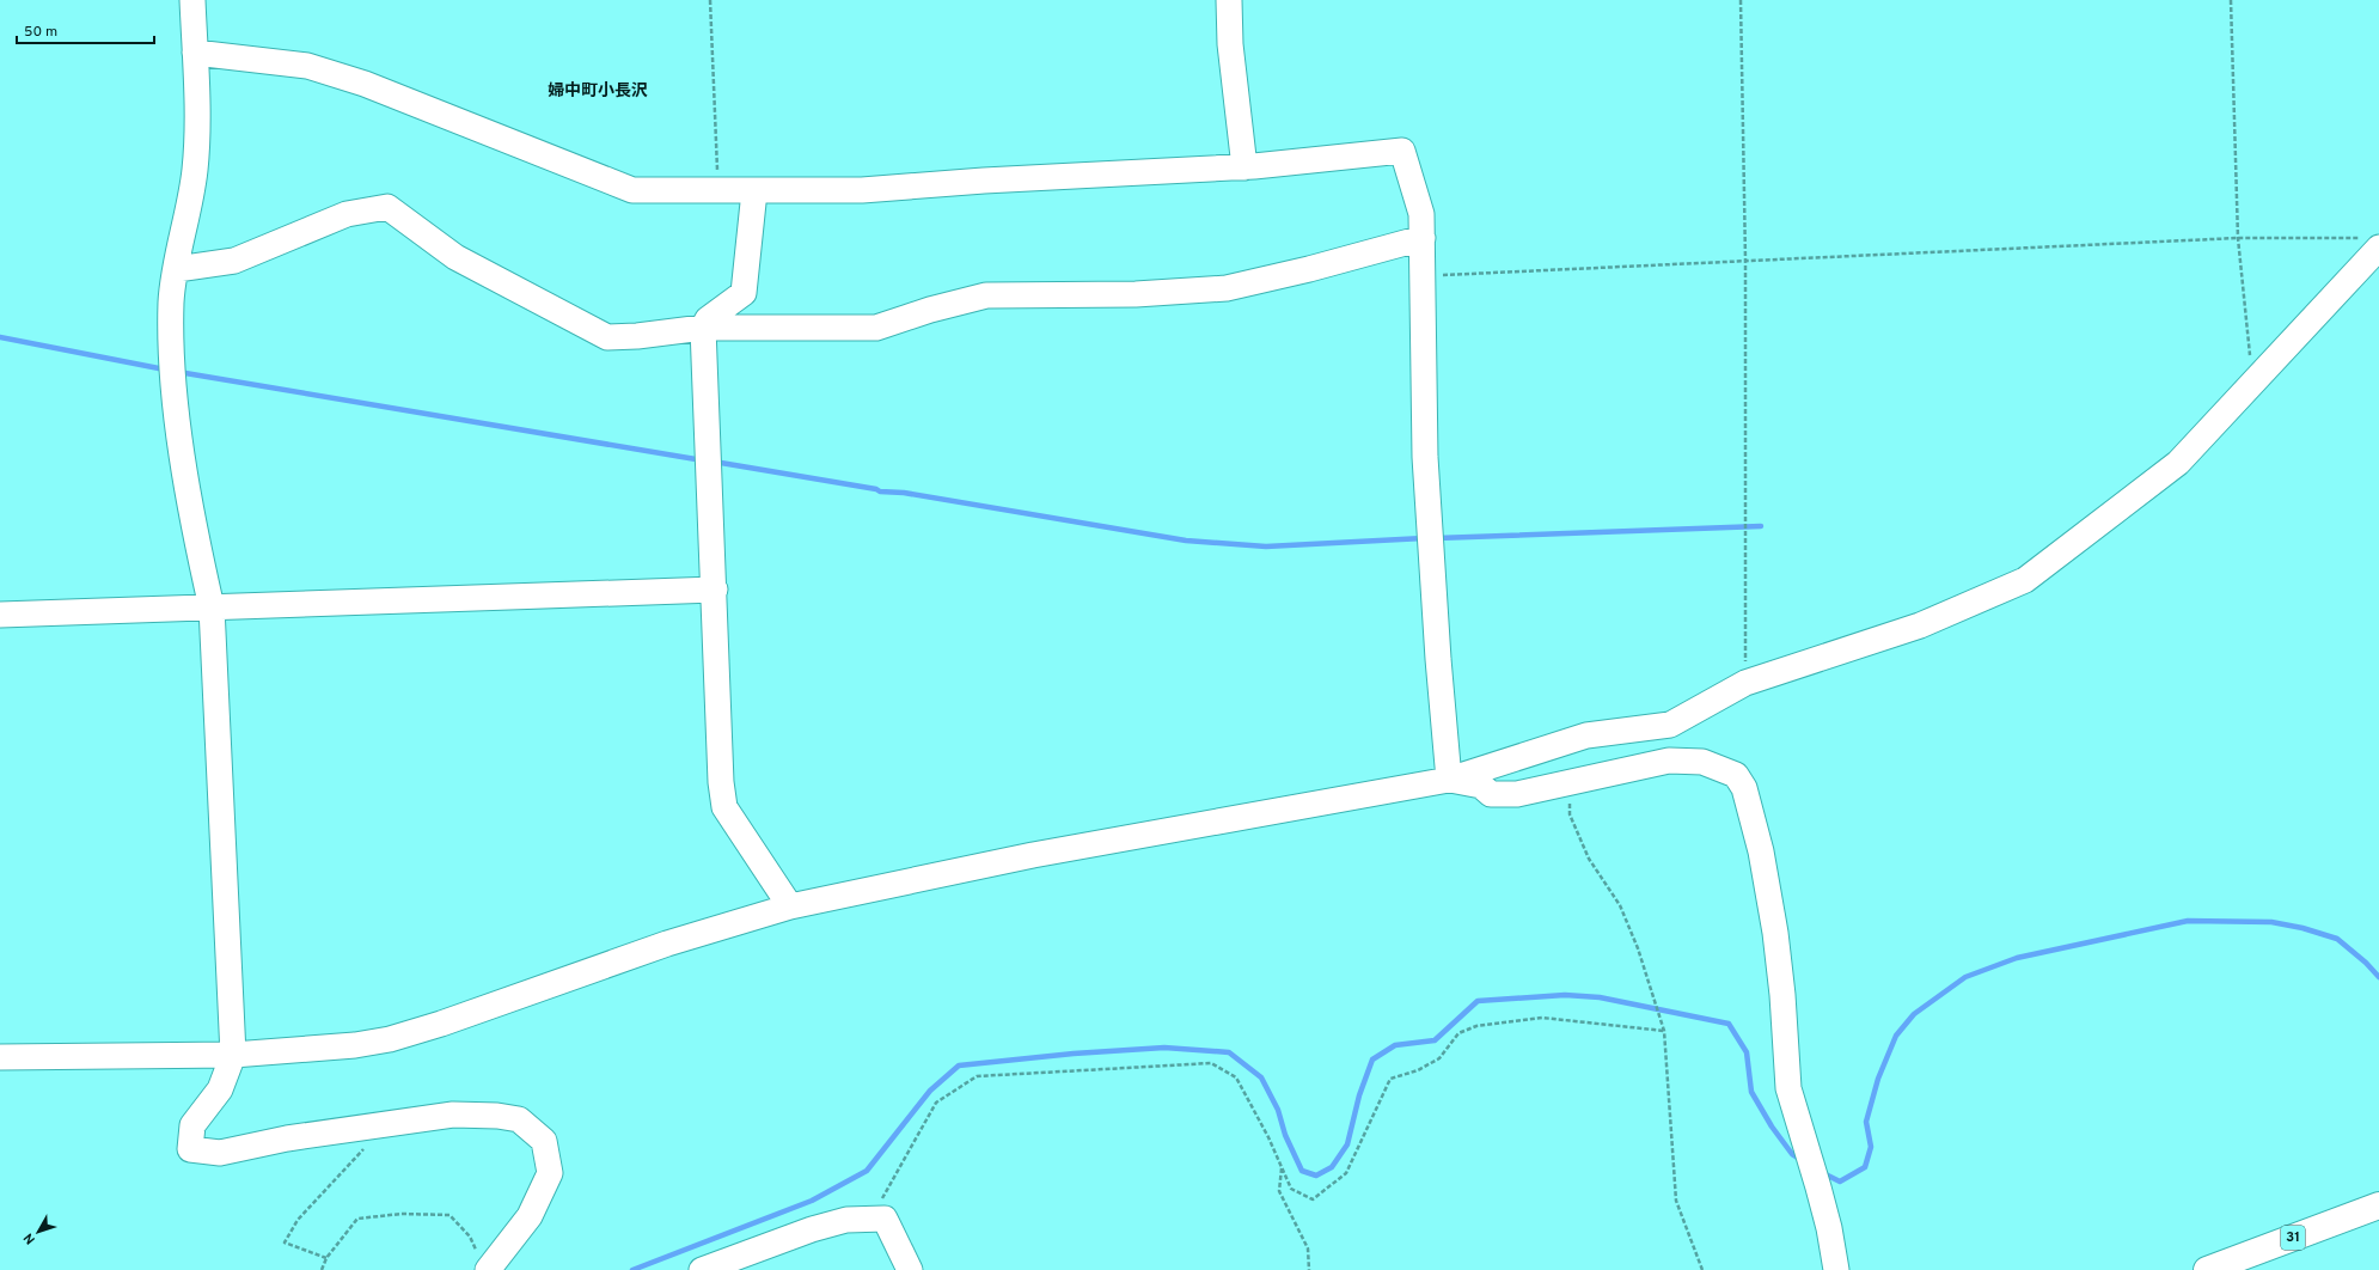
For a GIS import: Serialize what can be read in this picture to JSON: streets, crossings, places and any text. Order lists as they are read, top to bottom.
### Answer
{
  "streets": {
    "main road": ["31"]
  },
  "districts": ["婦中町小長沢"],
  "scale_bar": "50 m",
  "north": "bottom left"
}
